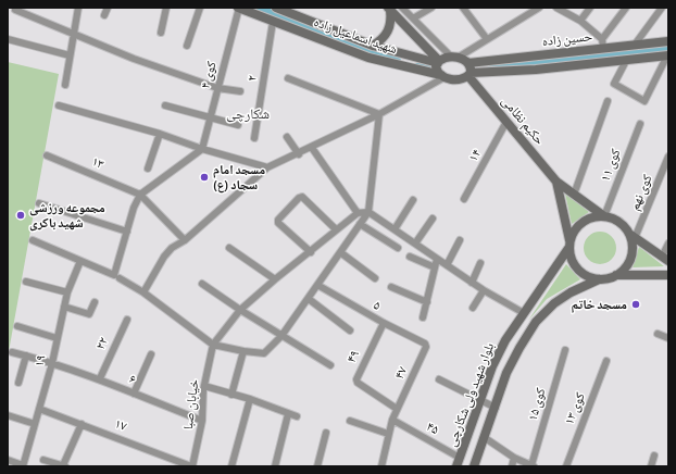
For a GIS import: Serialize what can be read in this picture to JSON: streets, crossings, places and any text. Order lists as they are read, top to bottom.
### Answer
{
  "streets": {
    "main road": [
      "شهید اسماعیل زاده",
      "حسین زاده",
      "حکیم نظامی",
      "بلوار شهید ولی شکارچی"
    ],
    "street": [
      "کوی ۴",
      "۲",
      "۱۴",
      "۱۳",
      "کوی ۱۱",
      "کوی نهم",
      "۵",
      "۲۲",
      "۴۹",
      "۱۹",
      "۴۷",
      "۶",
      "خیابان صبا",
      "کوی ۱۵",
      "کوی ۱۳",
      "۱۷",
      "۴۵"
    ]
  },
  "crossings": [
    ["شهید اسماعیل زاده", "کوی ۴"],
    ["شهید اسماعیل زاده", "۲"],
    ["شهید اسماعیل زاده", "حکیم نظامی"],
    ["حکیم نظامی", "۱۴"],
    ["حکیم نظامی", "کوی ۱۱"],
    ["حکیم نظامی", "کوی نهم"],
    ["حکیم نظامی", "بلوار شهید ولی شکارچی"],
    ["کوی ۱۱", "کوی نهم"],
    ["کوی ۱۱", "بلوار شهید ولی شکارچی"],
    ["کوی نهم", "بلوار شهید ولی شکارچی"],
    ["۵", "۴۹"],
    ["۵", "۴۷"],
    ["۲۲", "۶"],
    ["۴۹", "۴۷"],
    ["۱۹", "۶"],
    ["۱۹", "۱۷"],
    ["۴۷", "۴۵"],
    ["۶", "خیابان صبا"],
    ["بلوار شهید ولی شکارچی", "۴۵"],
    ["خیابان صبا", "۱۷"]
  ],
  "districts": ["شکارچی"],
  "places": ["مسجد امام سجاد (ع)", "مجموعه ورزشی شهید باکری", "مسجد خاتم"]
}
